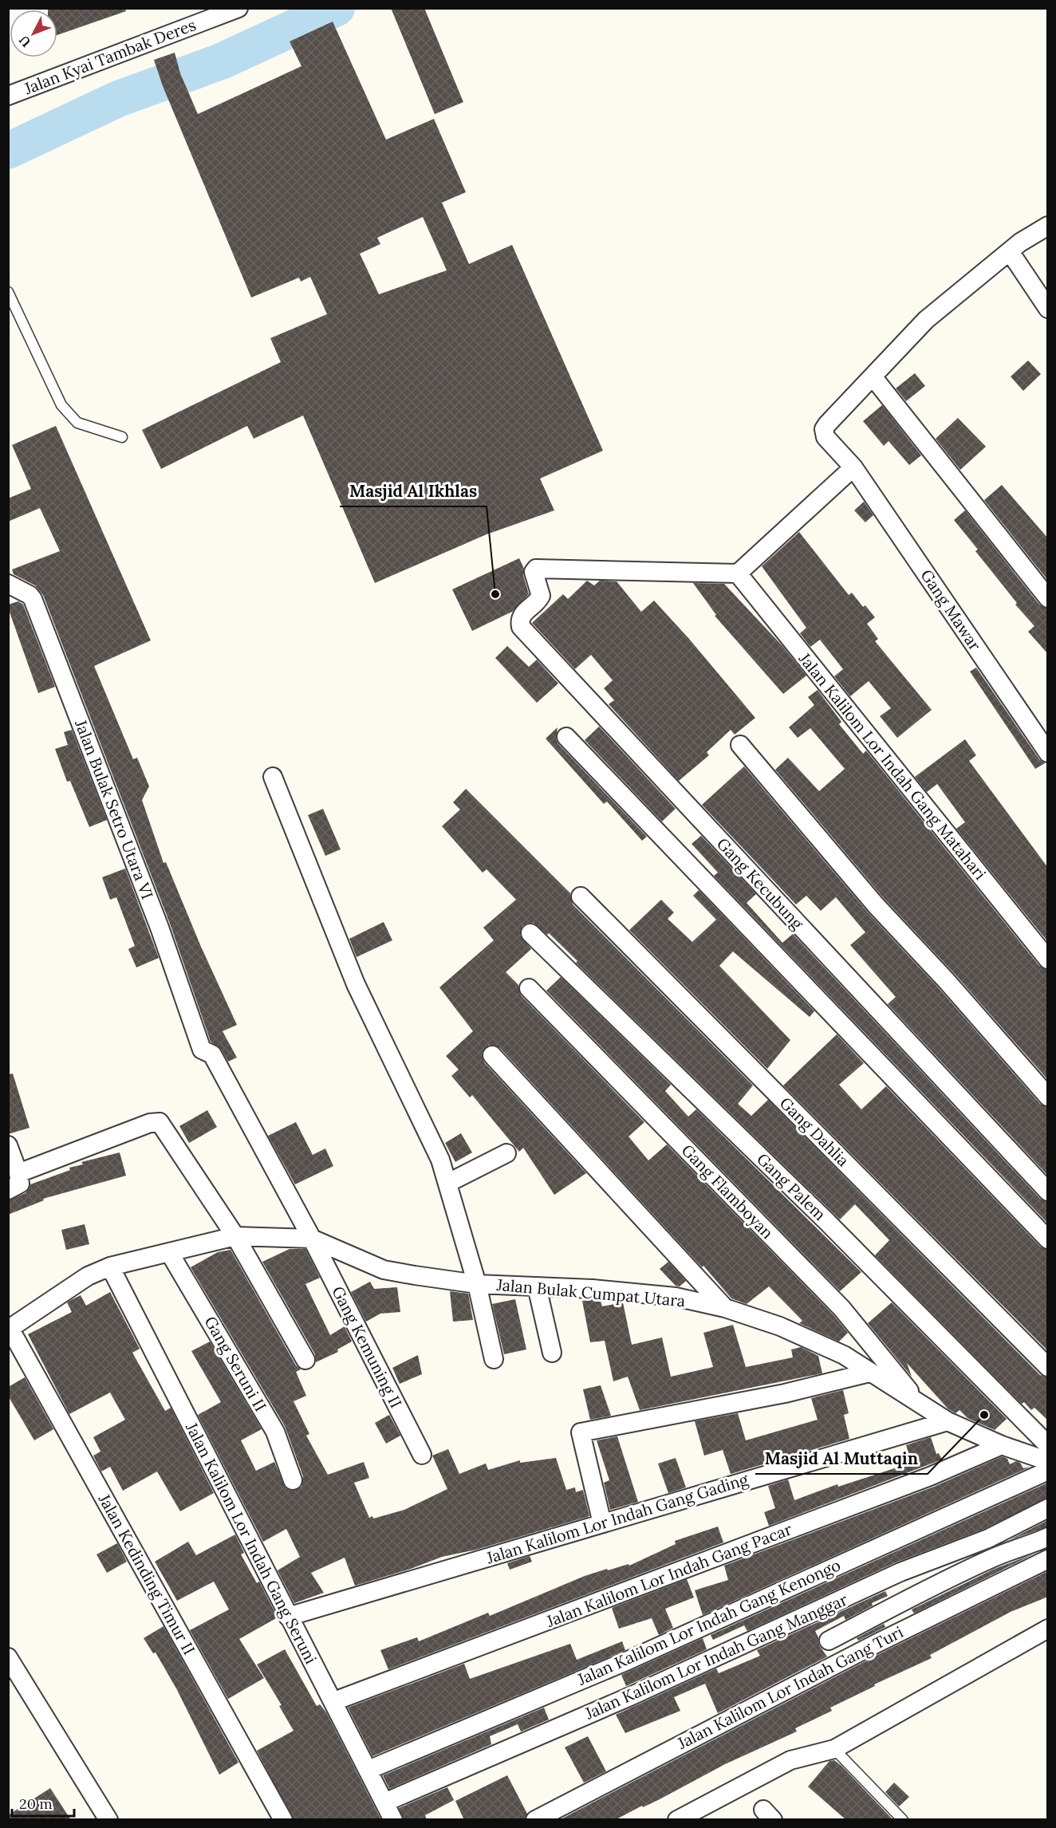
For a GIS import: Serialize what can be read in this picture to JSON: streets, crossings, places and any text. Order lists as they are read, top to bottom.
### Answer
{
  "streets": {
    "street": [
      "Jalan Kyai Tambak Deres",
      "Gang Mawar",
      "Jalan Kalilom Lor Indah Gang Matahari",
      "Jalan Bulak Setro Utara VI",
      "Gang Kecubung",
      "Gang Dahlia",
      "Gang Palem",
      "Gang Flamboyan",
      "Jalan Bulak Cumpat Utara",
      "Gang Kemuning II",
      "Gang Seruni II",
      "Jalan Kalilom Lor Indah Gang Gading",
      "Jalan Kalilom Lor Indah Gang Seruni",
      "Jalan Kedinding Timur II",
      "Jalan Kalilom Lor Indah Gang Pacar",
      "Jalan Kalilom Lor Indah Gang Kenongo",
      "Jalan Kalilom Lor Indah Gang Manggar",
      "Jalan Kalilom Lor Indah Gang Turi"
    ]
  },
  "crossings": [
    ["Jalan Kalilom Lor Indah Gang Matahari", "Gang Kecubung"],
    ["Jalan Bulak Setro Utara VI", "Jalan Bulak Cumpat Utara"],
    ["Jalan Bulak Setro Utara VI", "Gang Kemuning II"],
    ["Gang Flamboyan", "Jalan Bulak Cumpat Utara"],
    ["Jalan Bulak Cumpat Utara", "Gang Kemuning II"],
    ["Jalan Bulak Cumpat Utara", "Jalan Kalilom Lor Indah Gang Gading"],
    ["Jalan Bulak Cumpat Utara", "Jalan Kalilom Lor Indah Gang Pacar"],
    ["Jalan Kalilom Lor Indah Gang Gading", "Jalan Kalilom Lor Indah Gang Seruni"],
    ["Jalan Kalilom Lor Indah Gang Seruni", "Jalan Kalilom Lor Indah Gang Pacar"],
    ["Jalan Kalilom Lor Indah Gang Seruni", "Jalan Kalilom Lor Indah Gang Kenongo"],
    ["Jalan Kalilom Lor Indah Gang Seruni", "Jalan Kalilom Lor Indah Gang Manggar"]
  ],
  "places": ["Masjid Al Ikhlas", "Masjid Al Muttaqin"],
  "scale_bar": "20 m",
  "north": "bottom left"
}
